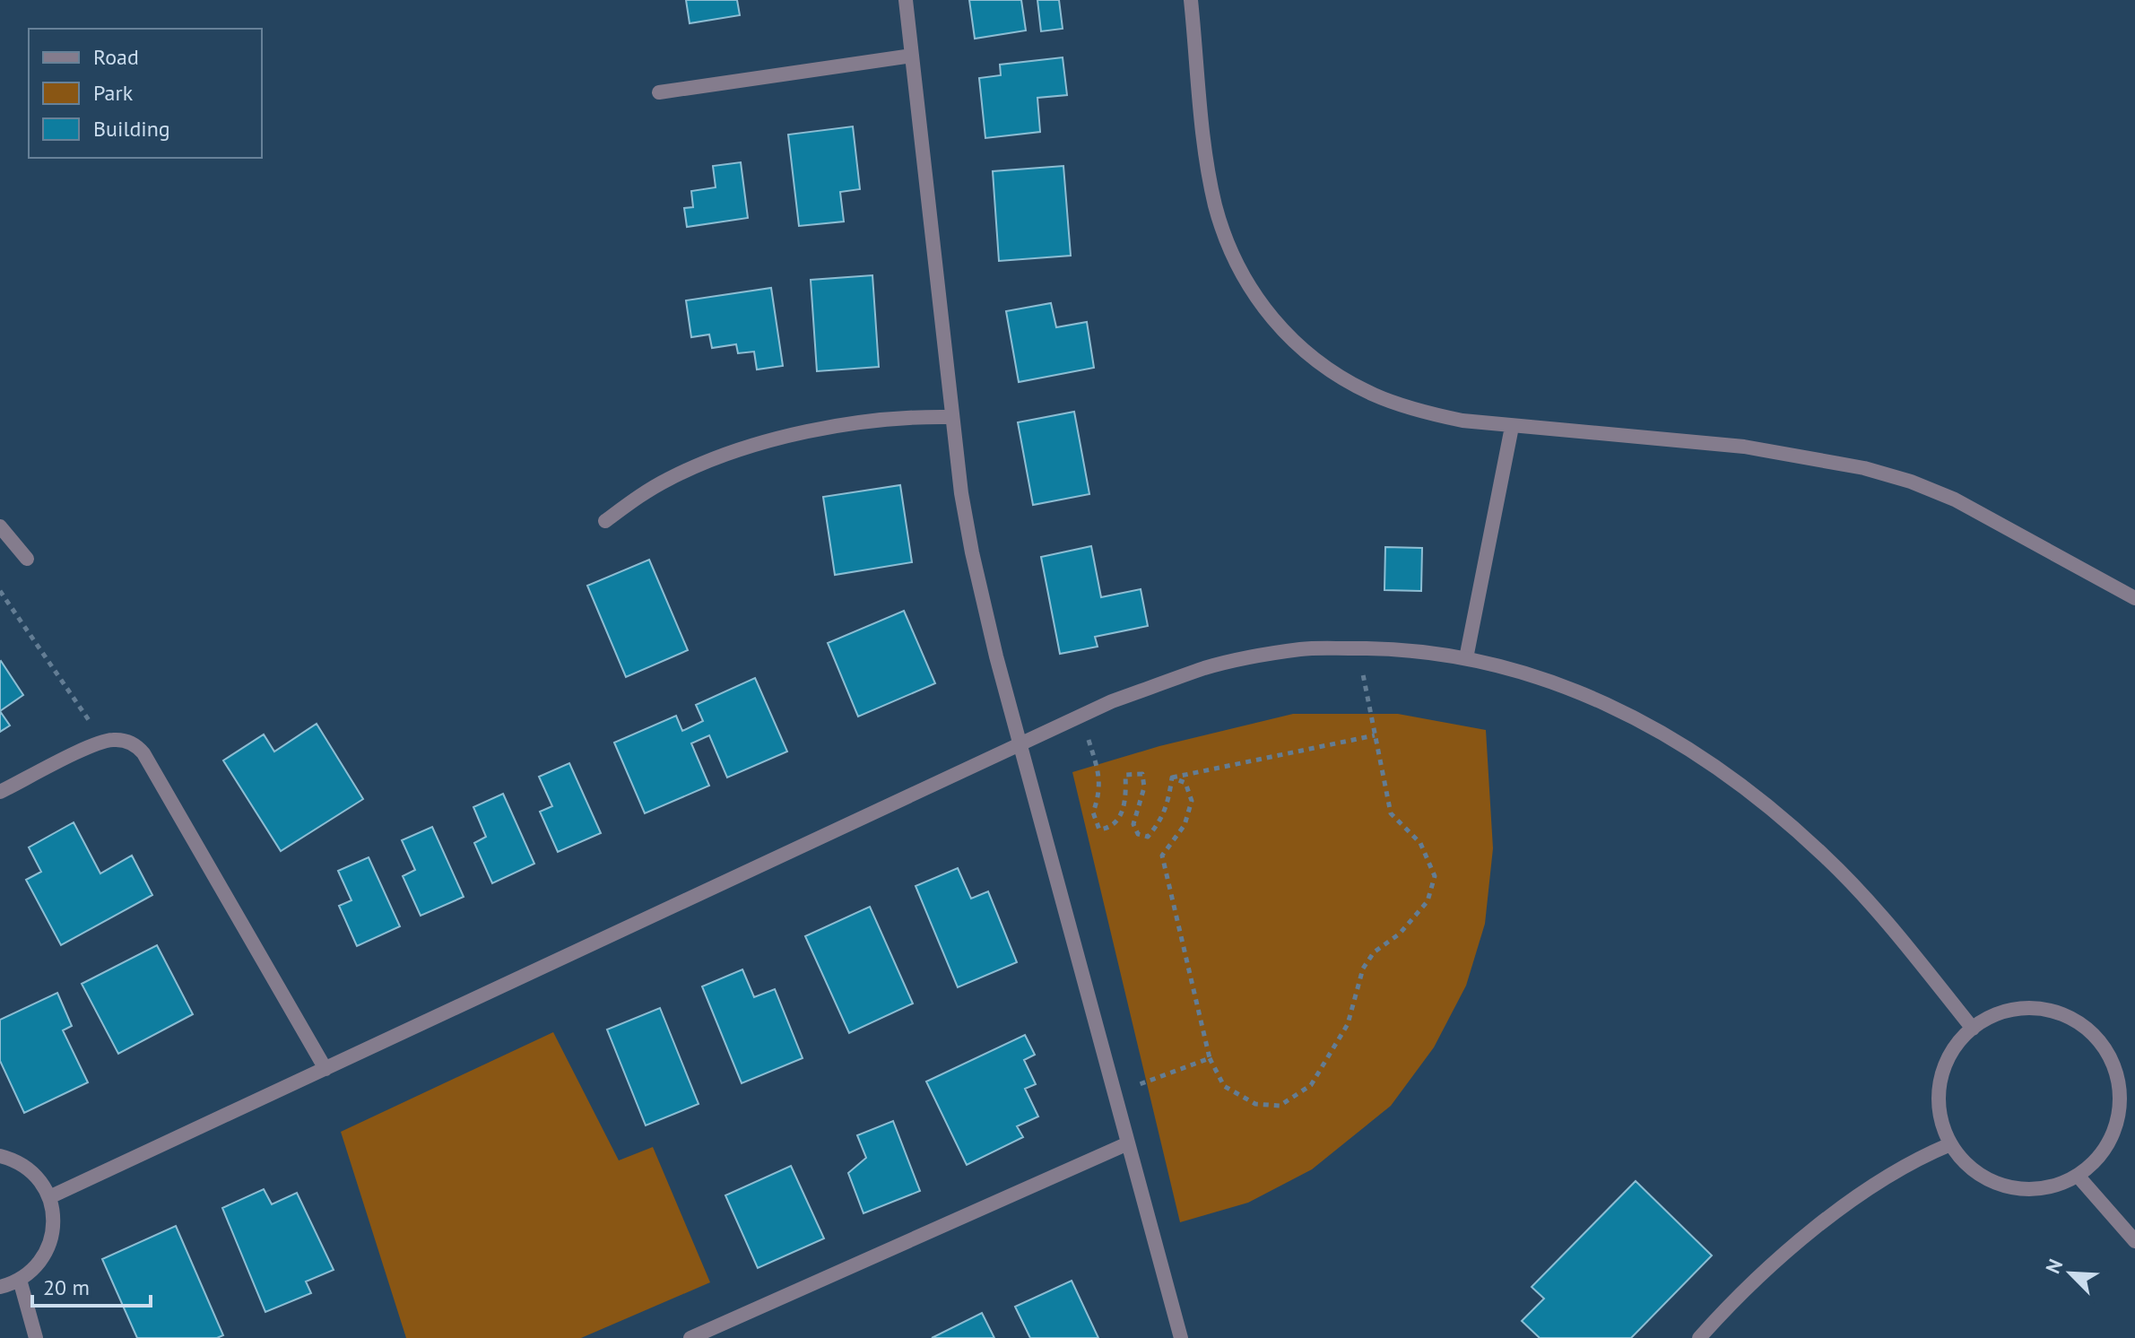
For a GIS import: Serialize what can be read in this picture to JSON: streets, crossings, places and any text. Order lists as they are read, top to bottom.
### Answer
{
  "legend": ["Road", "Park", "Building"],
  "scale_bar": "20 m",
  "north": "top left"
}
